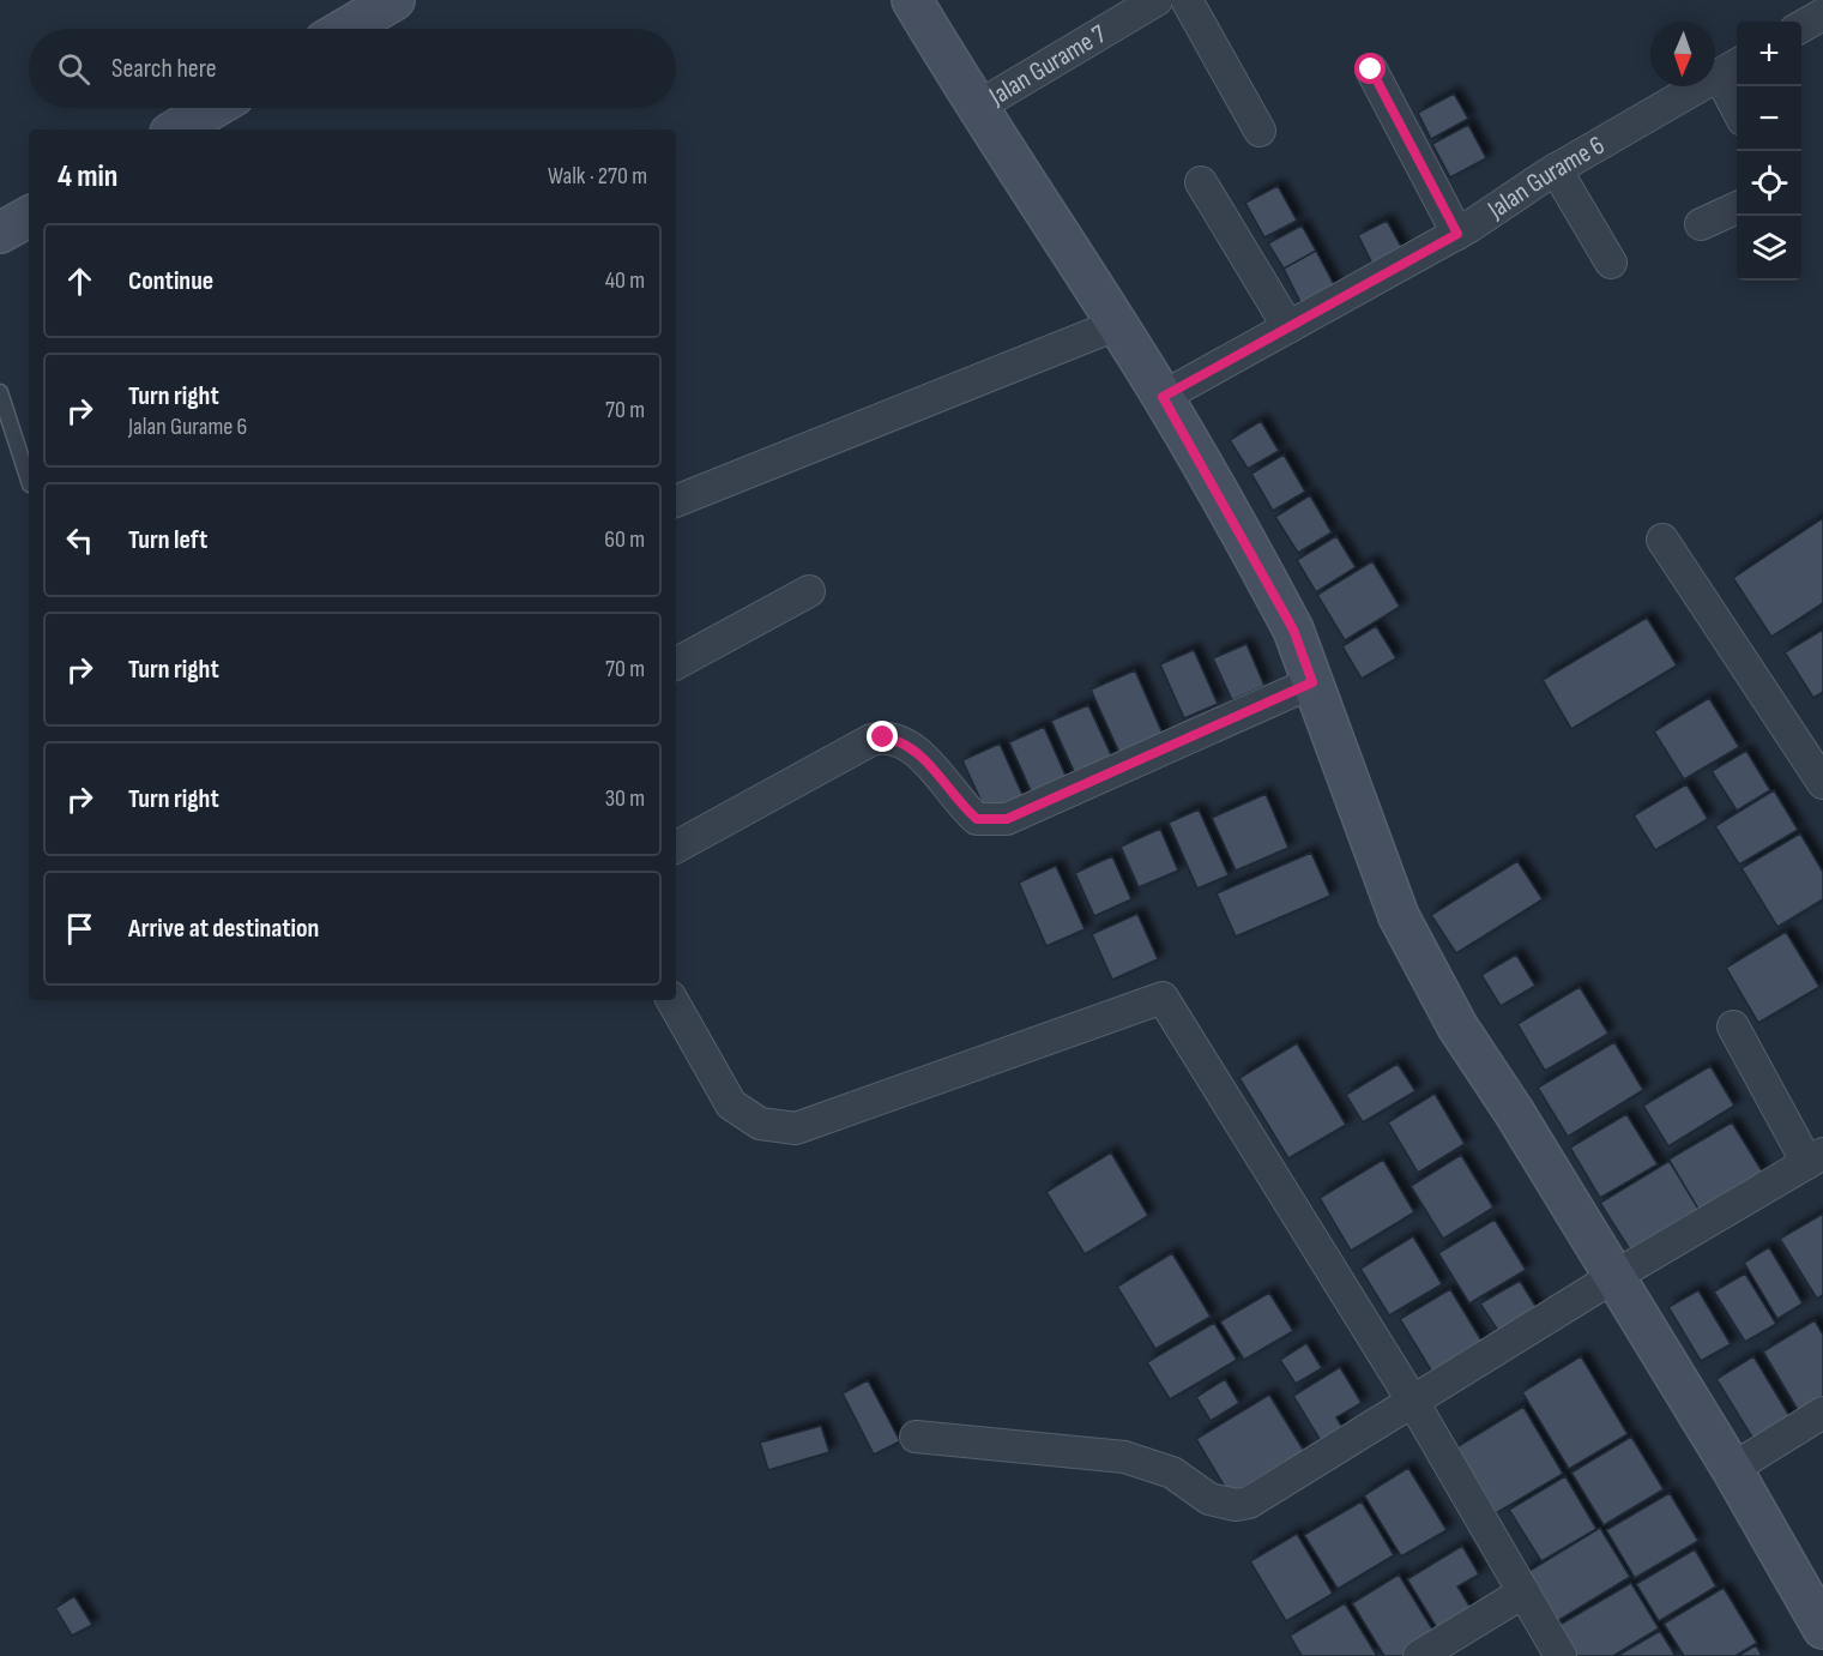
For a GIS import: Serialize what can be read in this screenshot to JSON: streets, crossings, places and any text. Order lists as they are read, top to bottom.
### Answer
{
  "streets": {
    "street": ["Jalan Gurame 7", "Jalan Gurame 6"]
  },
  "north": "bottom",
  "page": {
    "map_buttons": ["+", "−"],
    "search": "Search here",
    "heading": ["4 min", "Walk · 270 m"],
    "list": [
      ["Continue", "40 m"],
      ["Turn right", "Jalan Gurame 6", "70 m"],
      ["Turn left", "60 m"],
      ["Turn right", "70 m"],
      ["Turn right", "30 m"],
      "Arrive at destination"
    ]
  }
}
